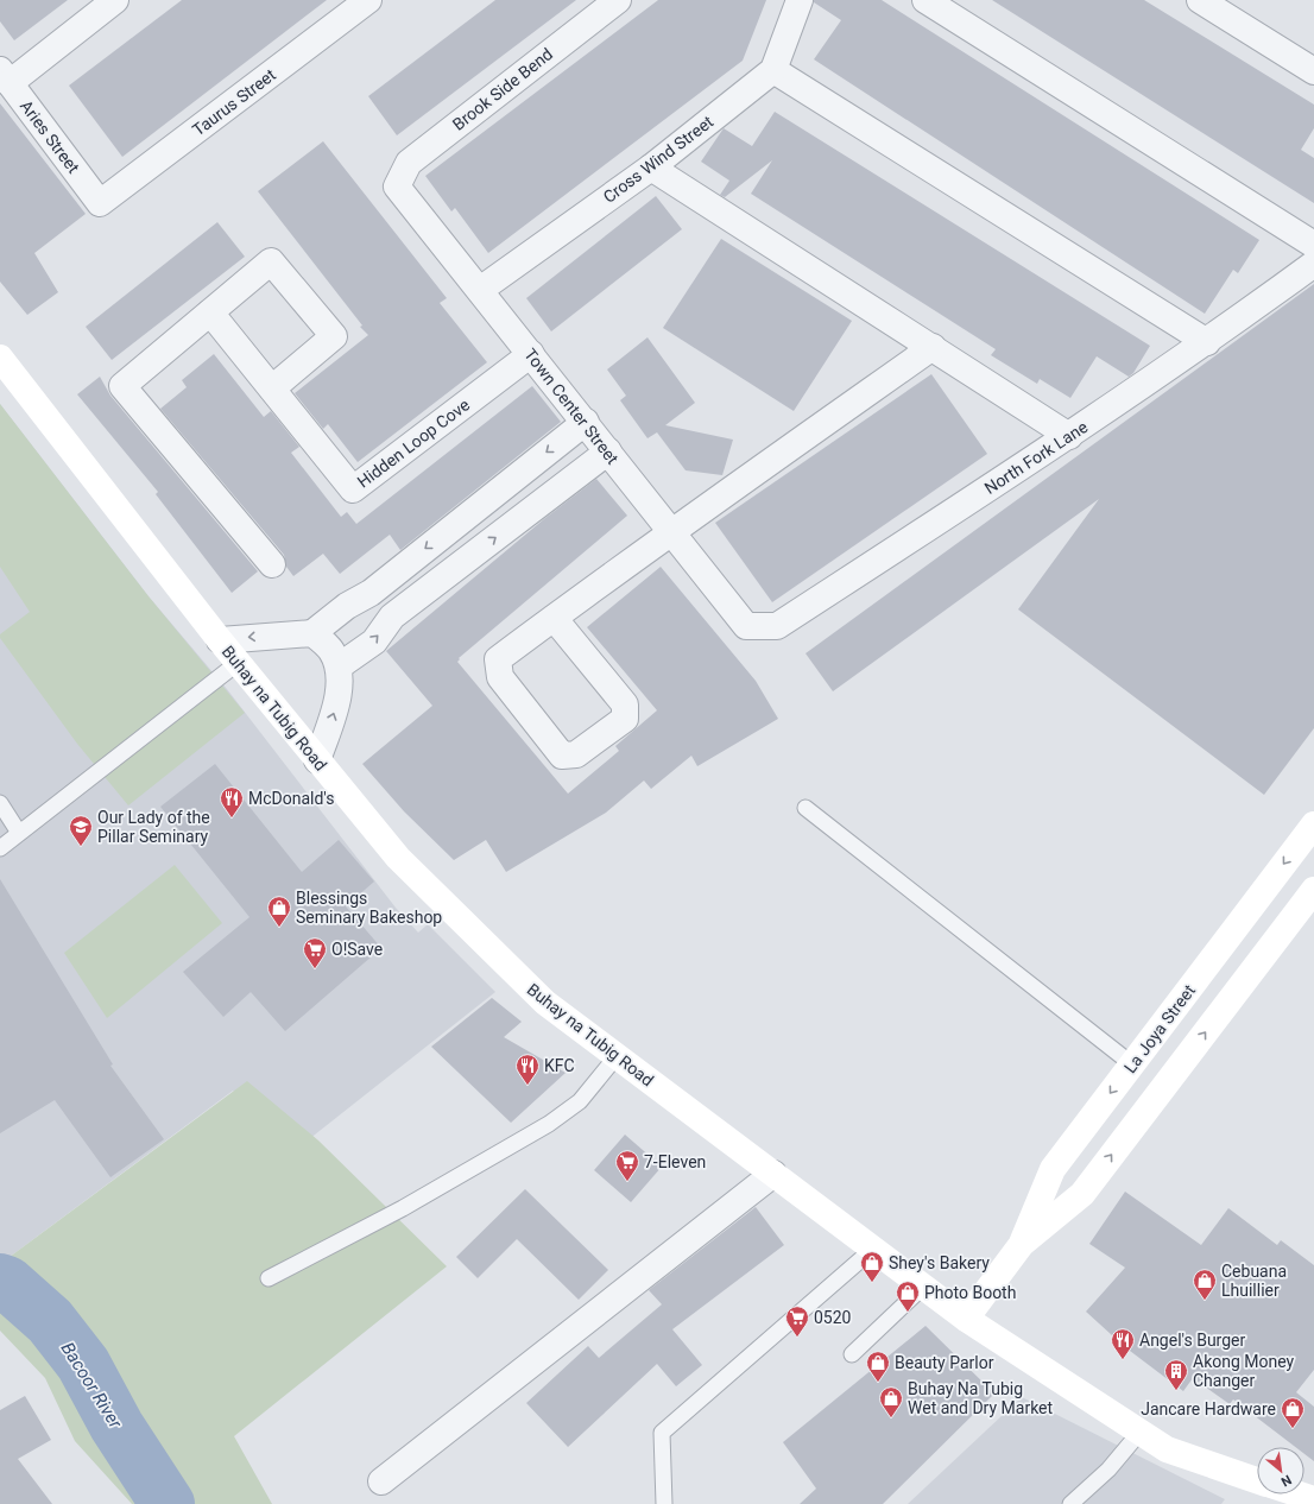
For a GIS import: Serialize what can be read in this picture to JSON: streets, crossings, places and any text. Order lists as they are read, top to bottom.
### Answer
{
  "streets": {
    "main road": ["Buhay na Tubig Road", "La Joya Street"],
    "street": [
      "Brook Side Bend",
      "Taurus Street",
      "Aries Street",
      "Cross Wind Street",
      "Town Center Street",
      "Hidden Loop Cove",
      "North Fork Lane"
    ]
  },
  "crossings": [
    ["Brook Side Bend", "Town Center Street"],
    ["Taurus Street", "Aries Street"],
    ["Cross Wind Street", "Town Center Street"],
    ["Town Center Street", "Hidden Loop Cove"],
    ["Town Center Street", "North Fork Lane"],
    ["Buhay na Tubig Road", "La Joya Street"]
  ],
  "water": ["Bacoor River"],
  "places": {
    "restaurant": ["McDonald's", "KFC", "Angel's Burger"],
    "school or university": ["Our Lady of the Pillar Seminary"],
    "shop": [
      "Blessings Seminary Bakeshop",
      "Shey's Bakery",
      "Cebuana Lhuillier",
      "Photo Booth",
      "Beauty Parlor",
      "Buhay Na Tubig Wet and Dry Market",
      "Jancare Hardware"
    ],
    "supermarket": ["O!Save", "7-Eleven", "0520"],
    "building": ["Akong Money Changer"]
  },
  "north": "bottom right"
}
